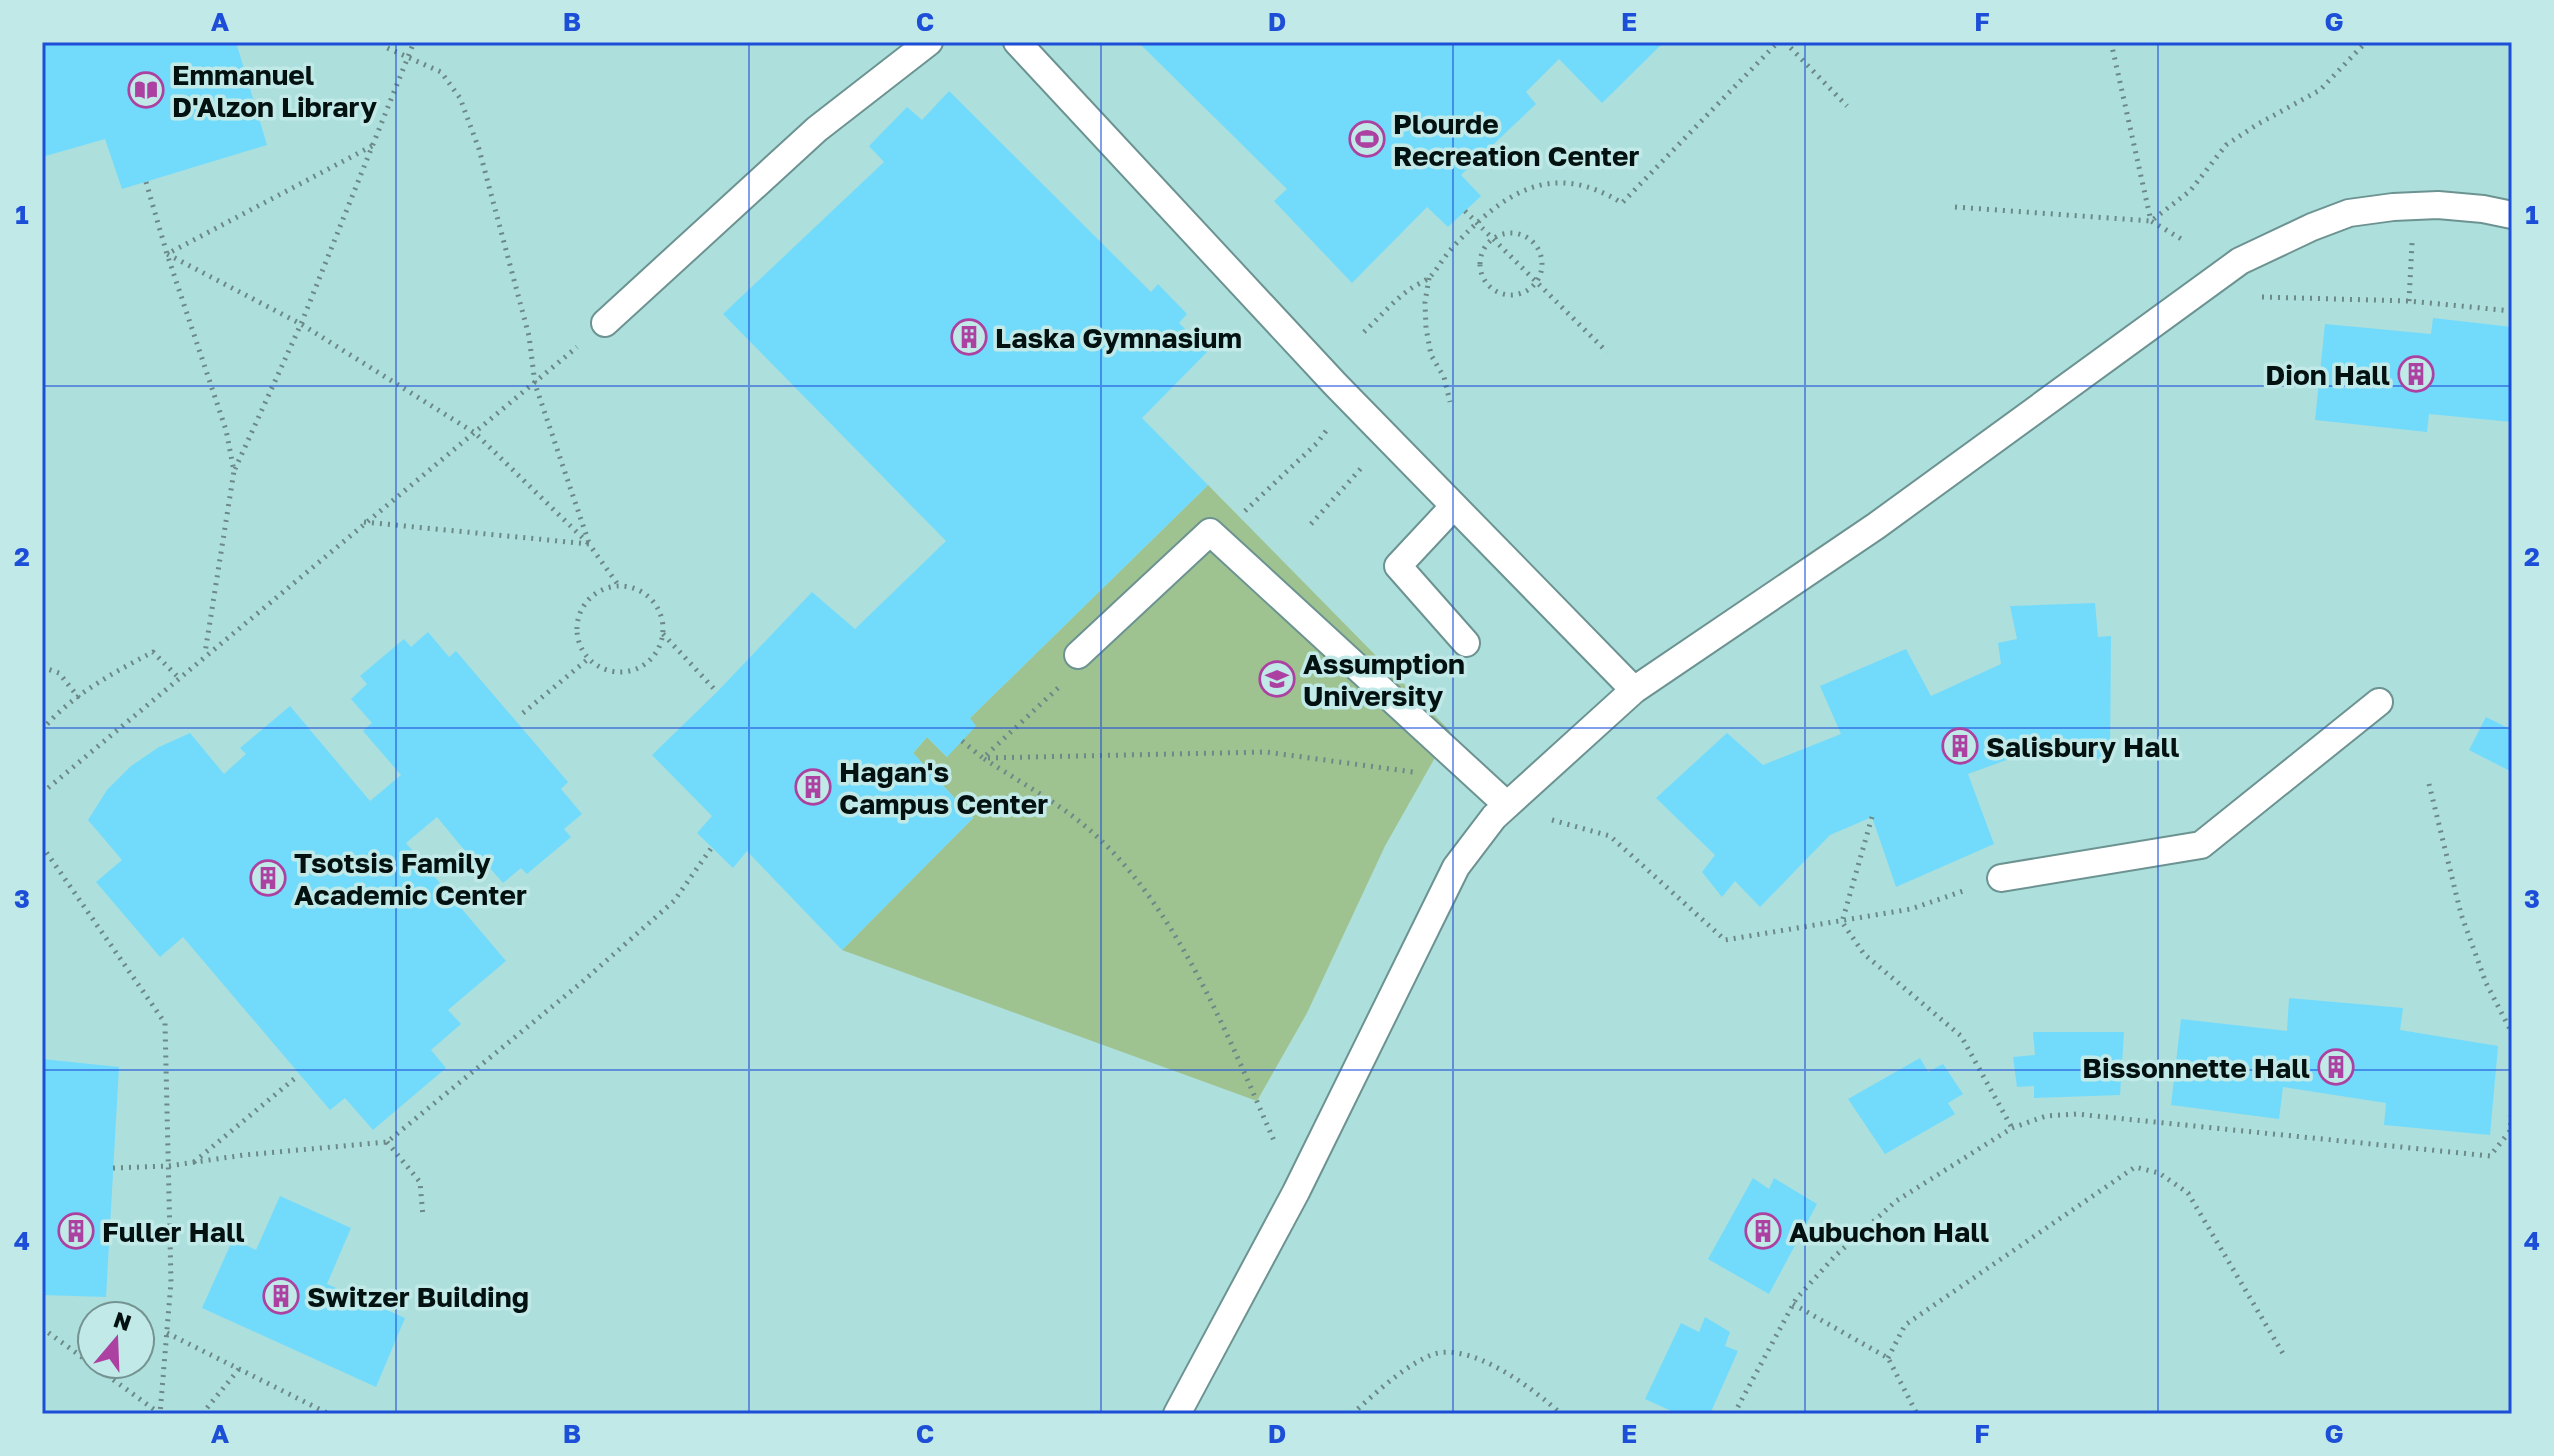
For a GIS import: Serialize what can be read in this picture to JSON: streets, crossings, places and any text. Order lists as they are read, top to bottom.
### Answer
{
  "places": {
    "library": ["Emmanuel D'Alzon Library"],
    "sports": ["Plourde Recreation Center"],
    "building": [
      "Laska Gymnasium",
      "Dion Hall",
      "Salisbury Hall",
      "Hagan's Campus Center",
      "Tsotsis Family Academic Center",
      "Bissonnette Hall",
      "Fuller Hall",
      "Aubuchon Hall",
      "Switzer Building"
    ],
    "school or university": ["Assumption University"]
  },
  "north": "top",
  "grid": {
    "columns": [
      "A",
      "B",
      "C",
      "D",
      "E",
      "F",
      "G"
    ],
    "rows": [
      "1",
      "2",
      "3",
      "4"
    ]
  }
}
